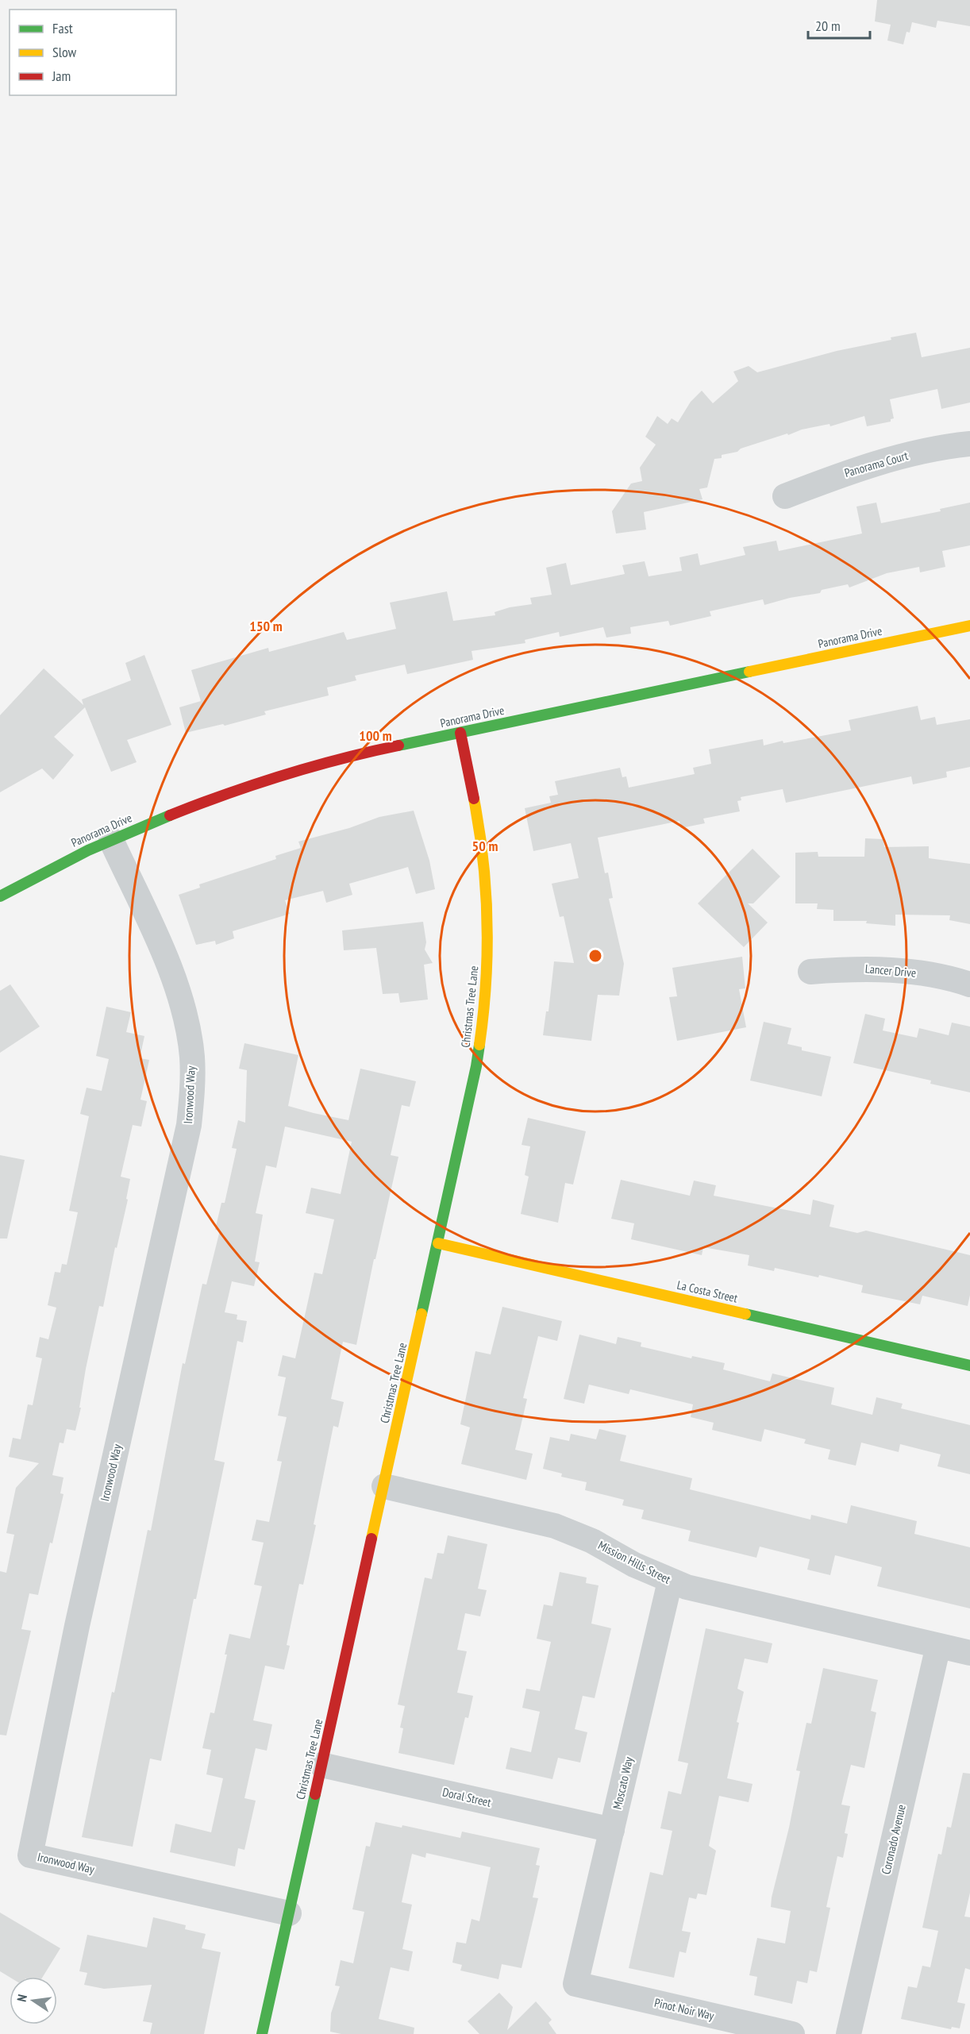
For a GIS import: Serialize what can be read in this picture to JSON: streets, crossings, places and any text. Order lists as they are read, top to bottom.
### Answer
{
  "streets": {
    "street": [
      "Panorama Court",
      "Panorama Drive",
      "Lancer Drive",
      "Christmas Tree Lane",
      "Ironwood Way",
      "La Costa Street",
      "Mission Hills Street",
      "Moscato Way",
      "Doral Street",
      "Coronado Avenue",
      "Pinot Noir Way"
    ]
  },
  "crossings": [
    ["Panorama Drive", "Christmas Tree Lane"],
    ["Panorama Drive", "Ironwood Way"],
    ["Christmas Tree Lane", "Ironwood Way"],
    ["Christmas Tree Lane", "La Costa Street"],
    ["Christmas Tree Lane", "Mission Hills Street"],
    ["Christmas Tree Lane", "Doral Street"],
    ["Mission Hills Street", "Moscato Way"],
    ["Mission Hills Street", "Coronado Avenue"],
    ["Moscato Way", "Doral Street"],
    ["Moscato Way", "Pinot Noir Way"]
  ],
  "legend": ["Fast", "Slow", "Jam"],
  "scale_bar": "20 m",
  "north": "left",
  "rings": ["150 m", "100 m", "50 m"]
}
